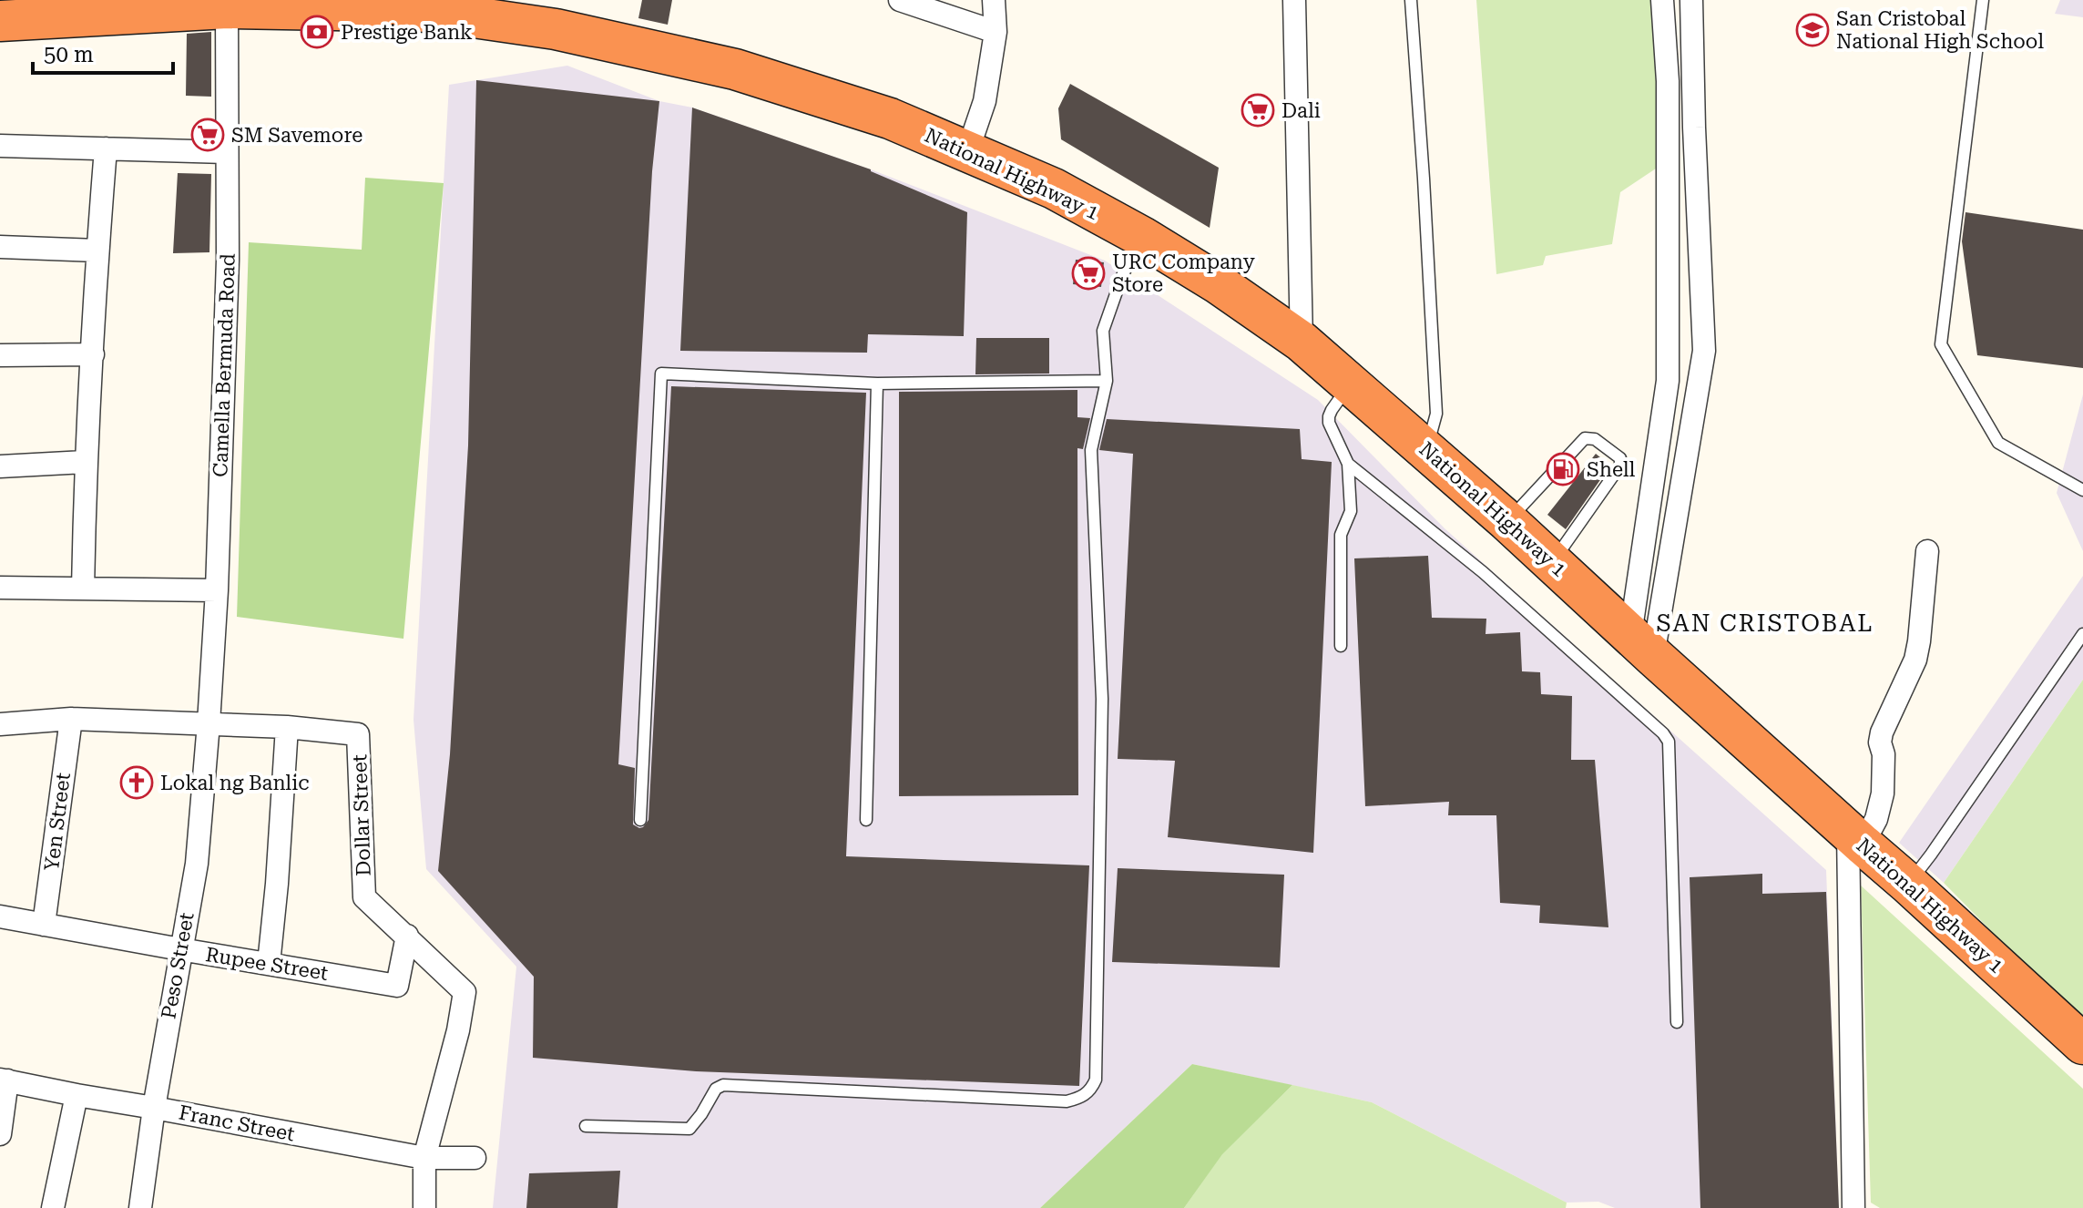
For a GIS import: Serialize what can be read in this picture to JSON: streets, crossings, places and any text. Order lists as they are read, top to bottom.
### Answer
{
  "streets": {
    "highway": ["National Highway 1"],
    "street": [
      "Camella Bermuda Road",
      "Dollar Street",
      "Yen Street",
      "Rupee Street",
      "Peso Street",
      "Franc Street"
    ]
  },
  "crossings": [
    ["National Highway 1", "Camella Bermuda Road"],
    ["Camella Bermuda Road", "Dollar Street"],
    ["Camella Bermuda Road", "Peso Street"],
    ["Dollar Street", "Yen Street"],
    ["Dollar Street", "Rupee Street"],
    ["Dollar Street", "Peso Street"],
    ["Dollar Street", "Franc Street"],
    ["Yen Street", "Rupee Street"],
    ["Rupee Street", "Peso Street"],
    ["Peso Street", "Franc Street"]
  ],
  "districts": ["SAN CRISTOBAL"],
  "places": {
    "school or university": ["San Cristobal National High School"],
    "bank": ["Prestige Bank"],
    "supermarket": ["Dali", "SM Savemore", "URC Company Store"],
    "fuel station": ["Shell"],
    "church": ["Lokal ng Banlic"]
  },
  "scale_bar": "50 m"
}
